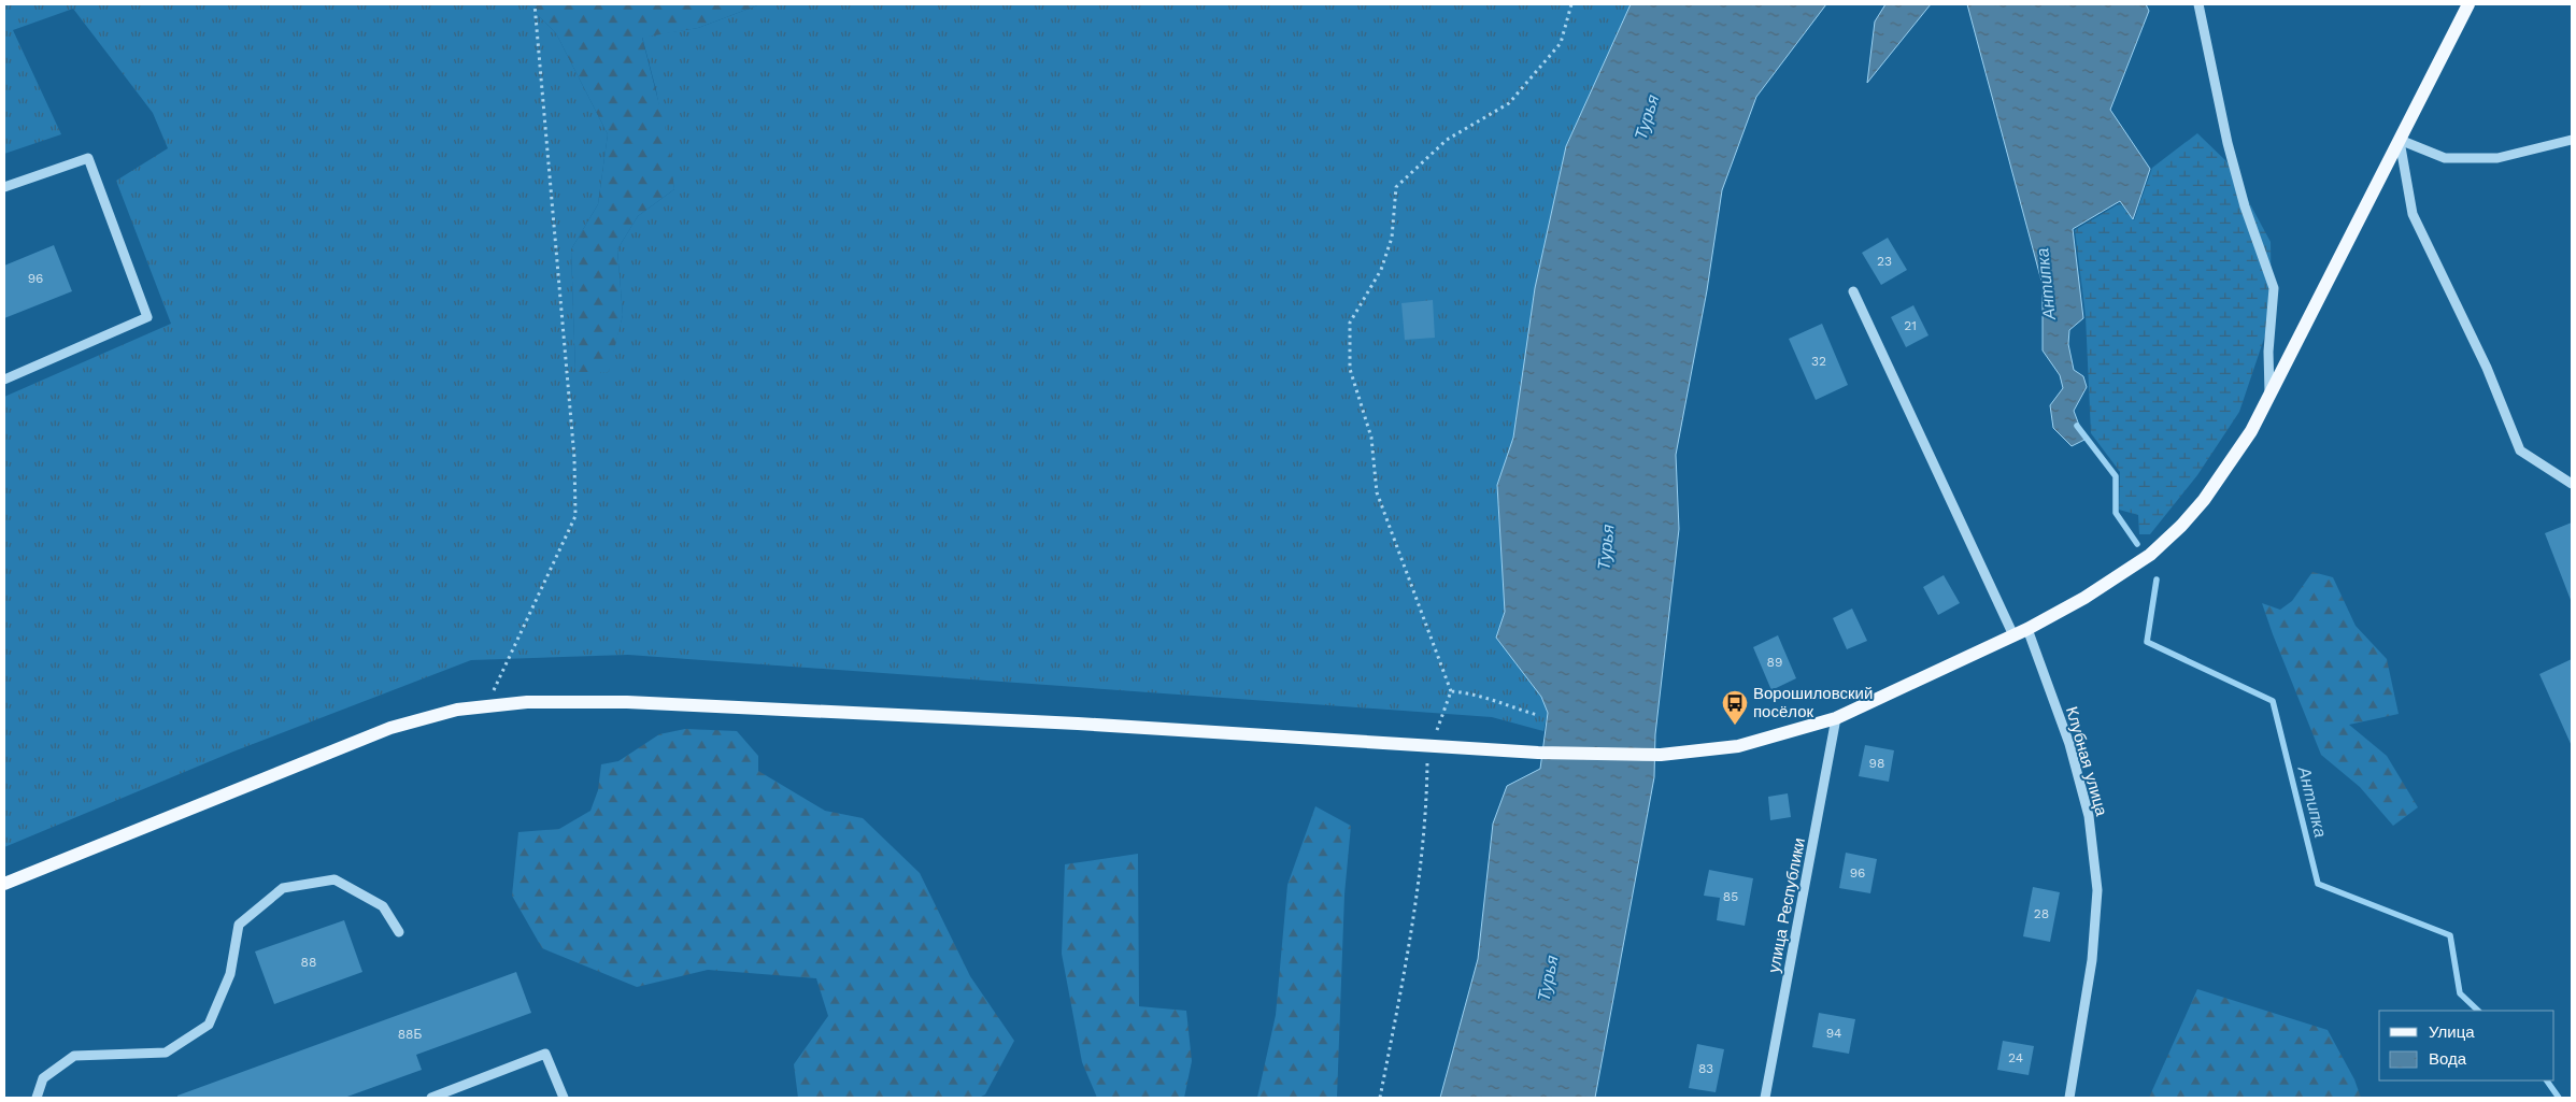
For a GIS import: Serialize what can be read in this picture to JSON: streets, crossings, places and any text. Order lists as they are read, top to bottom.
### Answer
{
  "streets": {
    "street": ["Клубная улица", "улица Республики"]
  },
  "water": ["Турья", "Антипка"],
  "places": {
    "bus stop": ["Ворошиловский посёлок"]
  },
  "house_numbers": [
    "23",
    "96",
    "21",
    "32",
    "89",
    "98",
    "96",
    "85",
    "28",
    "88",
    "94",
    "88Б",
    "24",
    "83"
  ],
  "legend": ["Улица", "Вода"]
}
